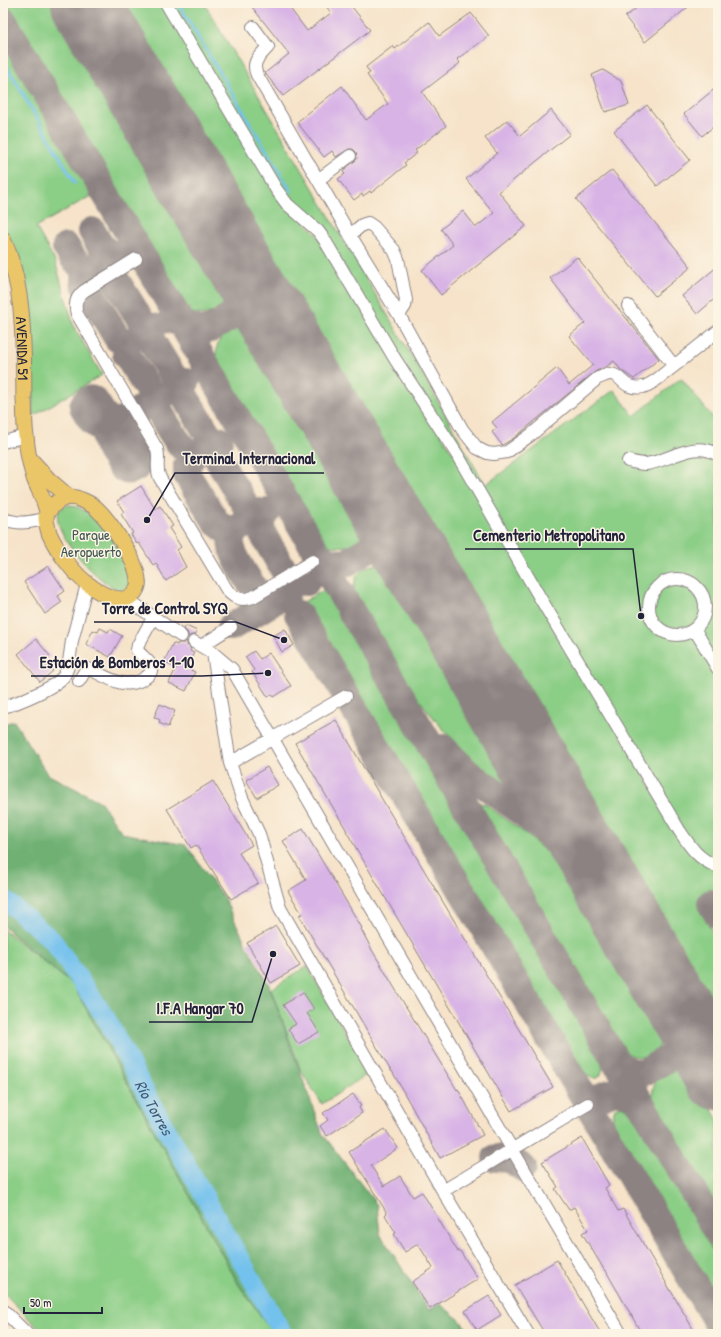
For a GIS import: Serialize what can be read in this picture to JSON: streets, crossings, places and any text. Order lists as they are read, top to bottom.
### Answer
{
  "streets": {
    "main road": ["AVENIDA 51"]
  },
  "water": ["Río Torres"],
  "parks": ["Parque Aeropuerto"],
  "places": [
    "Terminal Internacional",
    "Cementerio Metropolitano",
    "Torre de Control SYQ",
    "Estación de Bomberos 1-10",
    "I.F.A Hangar 70"
  ],
  "scale_bar": "50 m"
}
